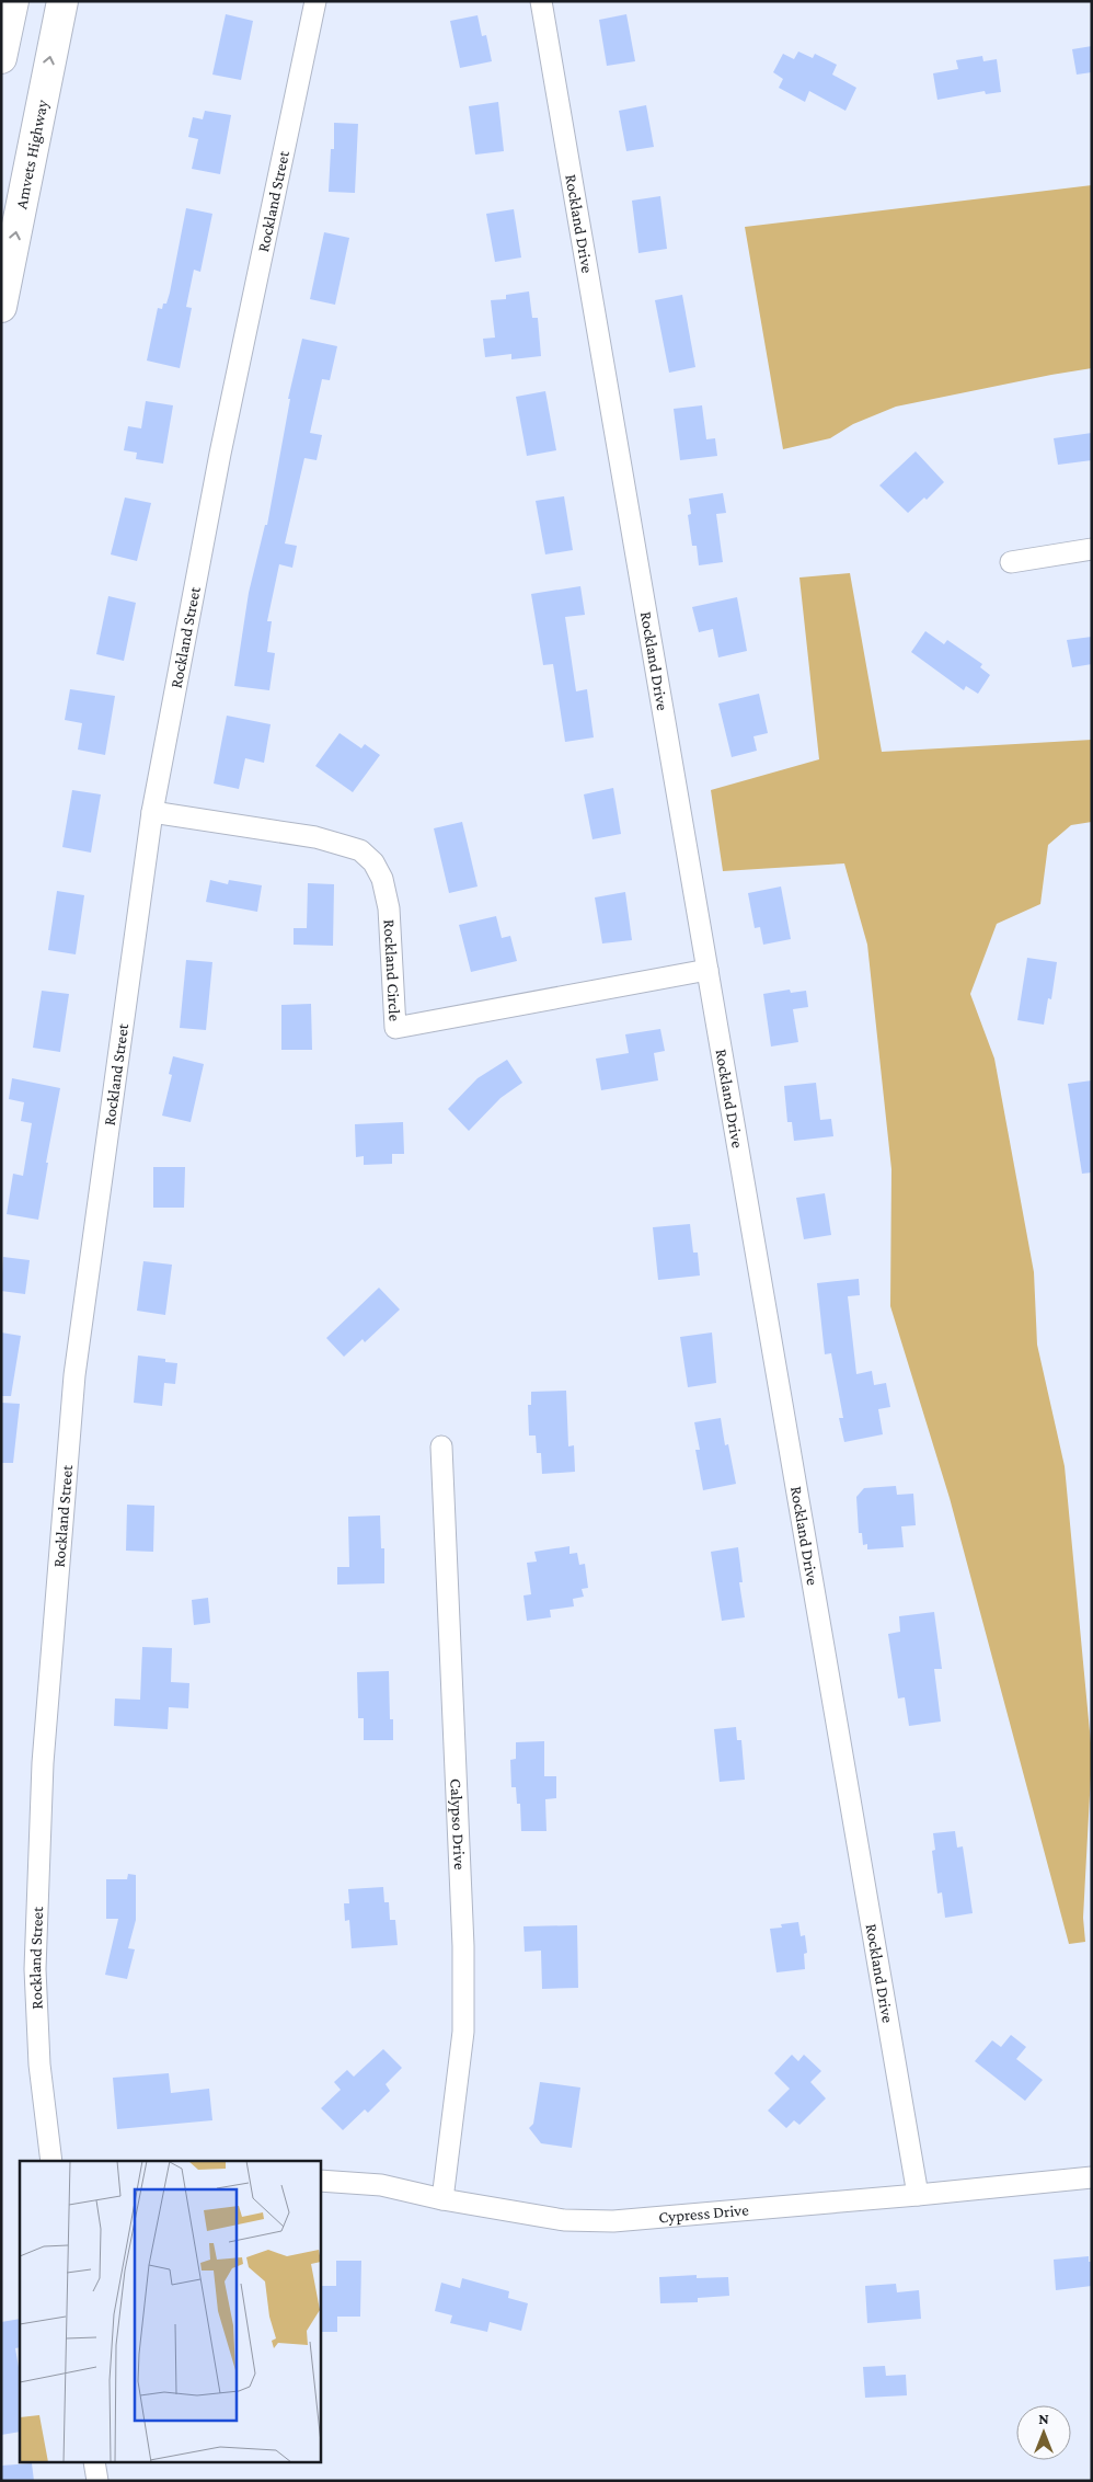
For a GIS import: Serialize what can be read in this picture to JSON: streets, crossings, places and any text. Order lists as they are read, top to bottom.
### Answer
{
  "streets": {
    "highway": ["Amvets Highway"],
    "street": [
      "Rockland Street",
      "Rockland Drive",
      "Rockland Circle",
      "Calypso Drive",
      "Cypress Drive"
    ]
  },
  "crossings": [
    ["Rockland Street", "Rockland Circle"],
    ["Rockland Drive", "Rockland Circle"],
    ["Rockland Drive", "Cypress Drive"],
    ["Calypso Drive", "Cypress Drive"]
  ],
  "one_way": ["Amvets Highway"],
  "north": "top"
}
